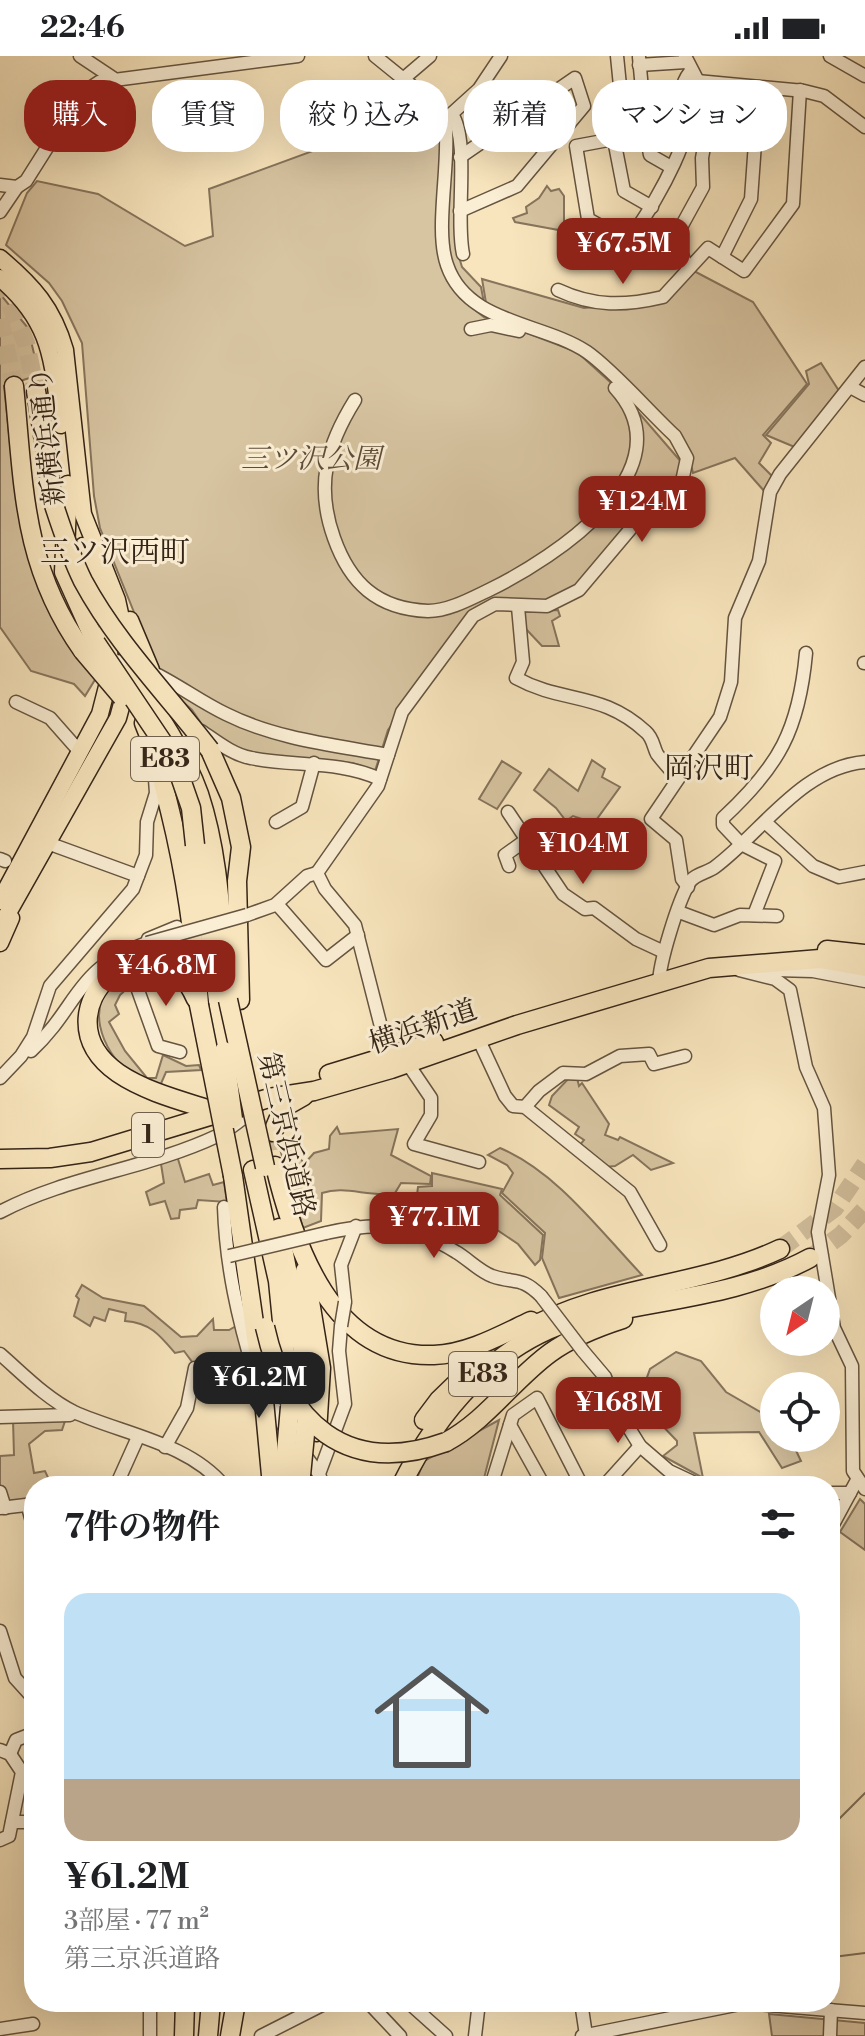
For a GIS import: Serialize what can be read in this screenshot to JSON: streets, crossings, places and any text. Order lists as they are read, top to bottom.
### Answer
{
  "streets": {
    "highway": [
      "E83",
      "横浜新道",
      "1",
      "第三京浜道路"
    ],
    "main road": ["新横浜通り"]
  },
  "crossings": [
    ["新横浜通り", "第三京浜道路"]
  ],
  "districts": ["三ツ沢西町", "岡沢町"],
  "parks": ["三ツ沢公園"],
  "north": "bottom left",
  "page": {
    "status": "22:46",
    "chip": [
      "購入",
      "賃貸",
      "絞り込み",
      "新着",
      "マンション"
    ],
    "price": [
      "¥67.5M",
      "¥124M",
      "¥104M",
      "¥46.8M",
      "¥77.1M",
      "¥61.2M",
      "¥168M"
    ],
    "heading": "7件の物件",
    "list": [
      {
        "name": "¥61.2M",
        "note": "3部屋 · 77 m² · 第三京浜道路"
      }
    ]
  }
}
